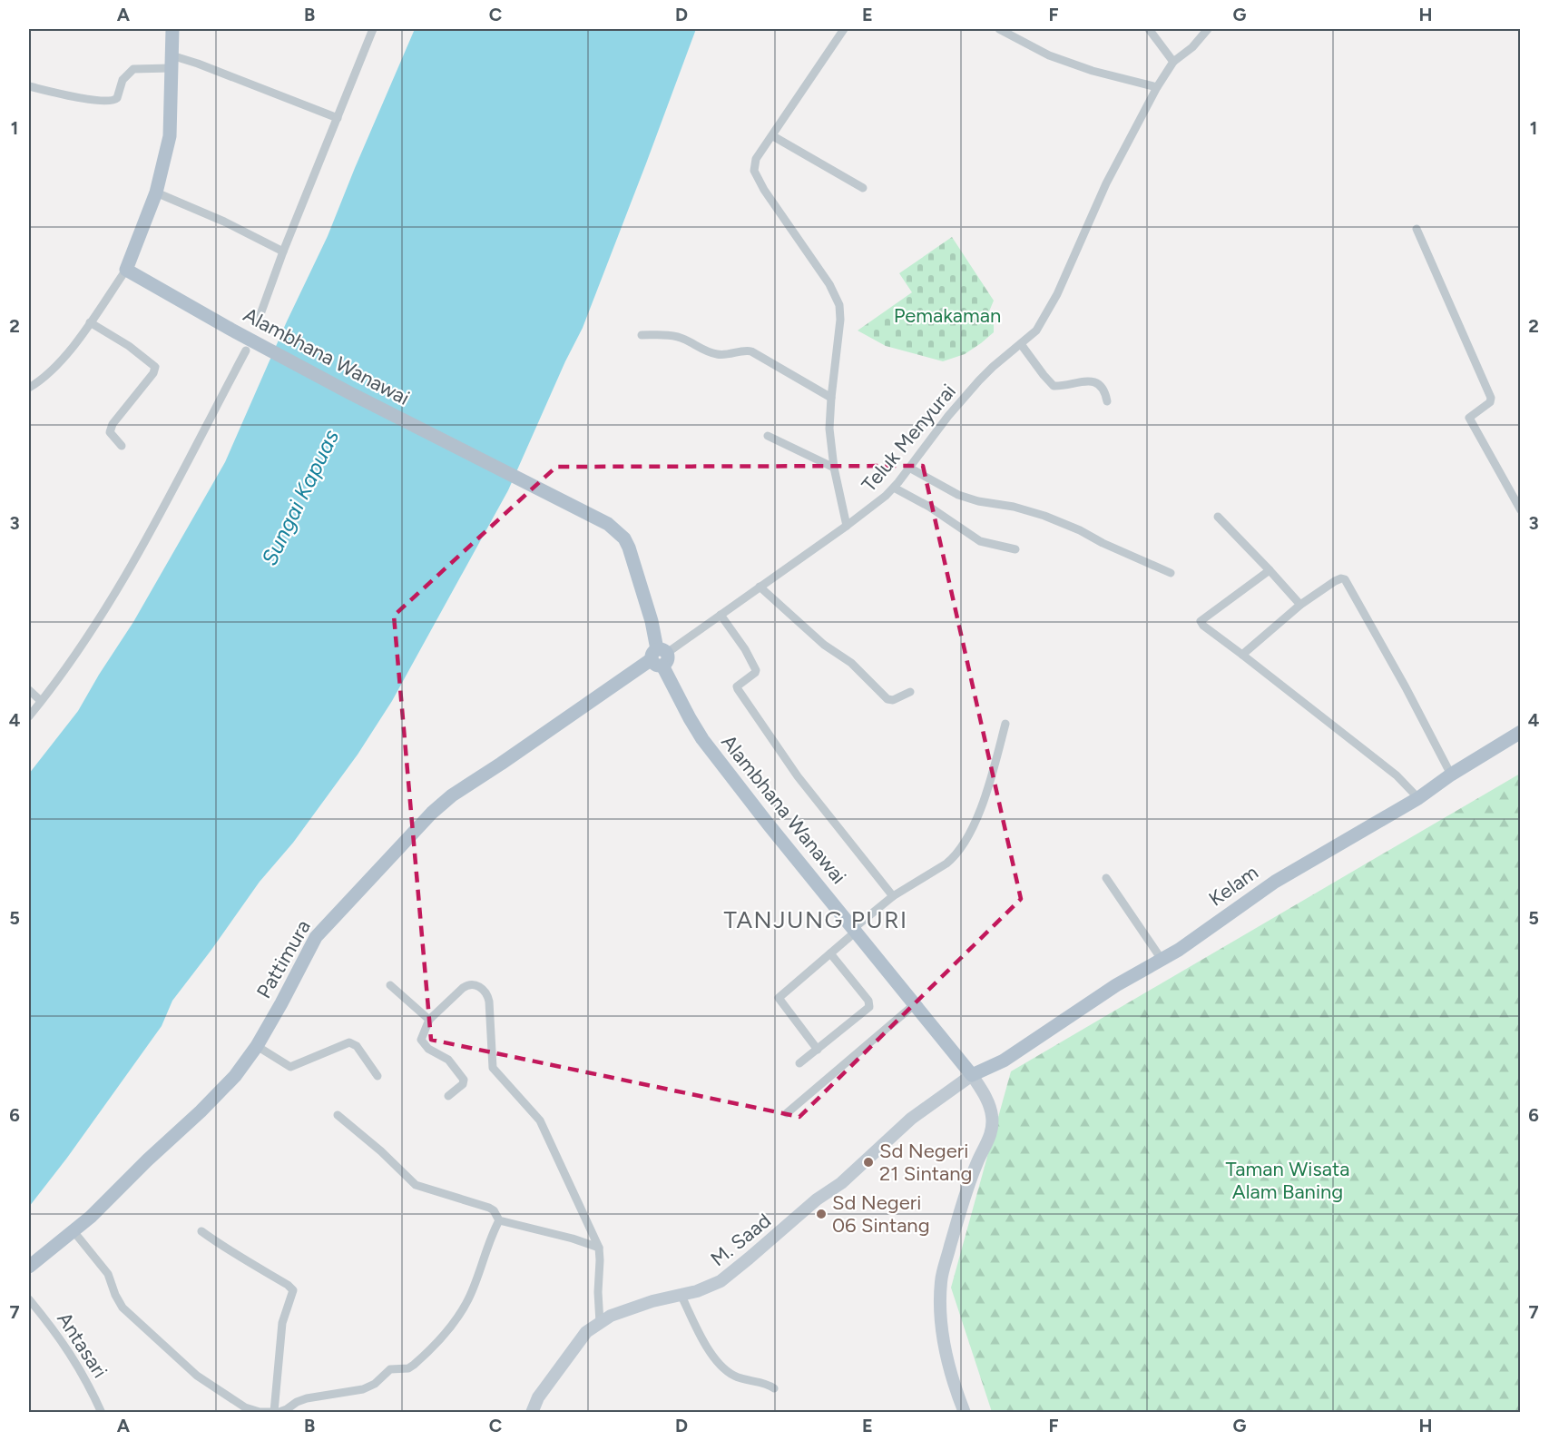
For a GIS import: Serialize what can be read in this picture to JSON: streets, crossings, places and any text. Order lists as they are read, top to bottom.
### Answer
{
  "streets": {
    "main road": ["Alambhana Wanawai", "Kelam", "Pattimura"],
    "street": ["Teluk Menyurai", "M. Saad", "Antasari"]
  },
  "crossings": [
    ["Alambhana Wanawai", "Teluk Menyurai"],
    ["Alambhana Wanawai", "Kelam"],
    ["Alambhana Wanawai", "Pattimura"],
    ["Alambhana Wanawai", "M. Saad"],
    ["Teluk Menyurai", "Pattimura"],
    ["Kelam", "M. Saad"]
  ],
  "districts": ["TANJUNG PURI"],
  "water": ["Sungai Kapuas"],
  "parks": ["Pemakaman", "Taman Wisata Alam Baning"],
  "places": ["Sd Negeri 21 Sintang", "Sd Negeri 06 Sintang"],
  "grid": {
    "columns": [
      "A",
      "B",
      "C",
      "D",
      "E",
      "F",
      "G",
      "H"
    ],
    "rows": [
      "1",
      "2",
      "3",
      "4",
      "5",
      "6",
      "7"
    ]
  }
}
